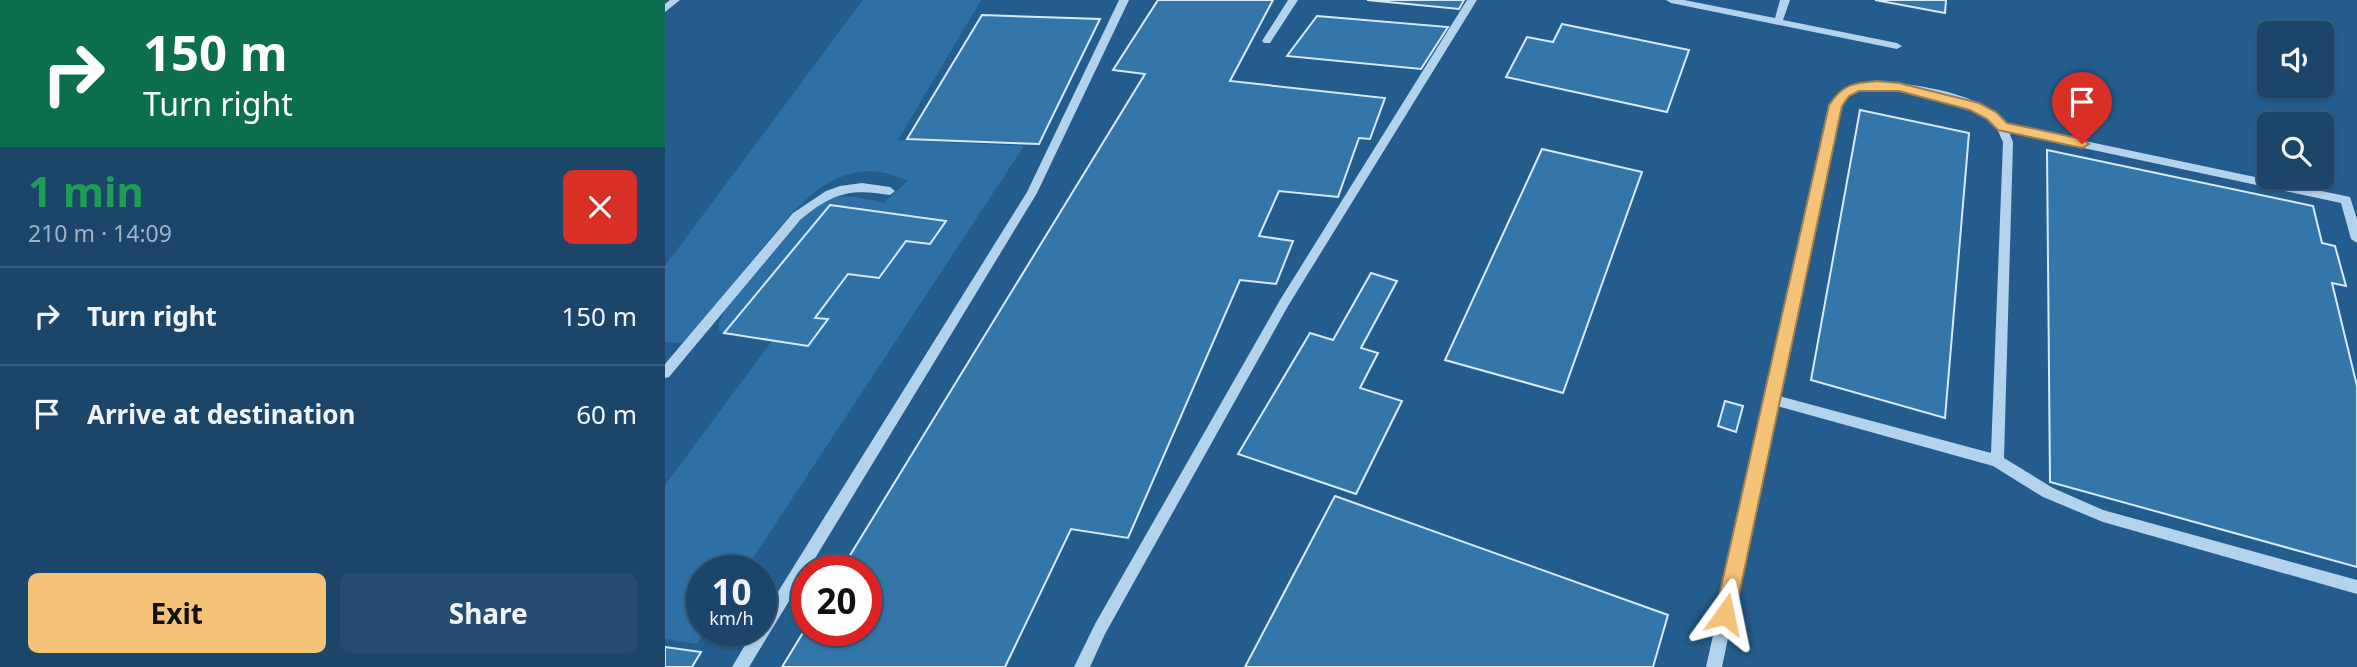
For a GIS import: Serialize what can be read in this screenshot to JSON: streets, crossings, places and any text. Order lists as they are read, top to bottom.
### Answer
{
  "page": {
    "turn": ["150 m", "Turn right"],
    "heading": ["1 min", "210 m · 14:09"],
    "list": [
      {
        "name": "Turn right",
        "value": "150 m"
      },
      {
        "name": "Arrive at destination",
        "value": "60 m"
      }
    ],
    "speed": "10 km/h",
    "limit": "20",
    "buttons": ["Exit", "Share"]
  }
}
